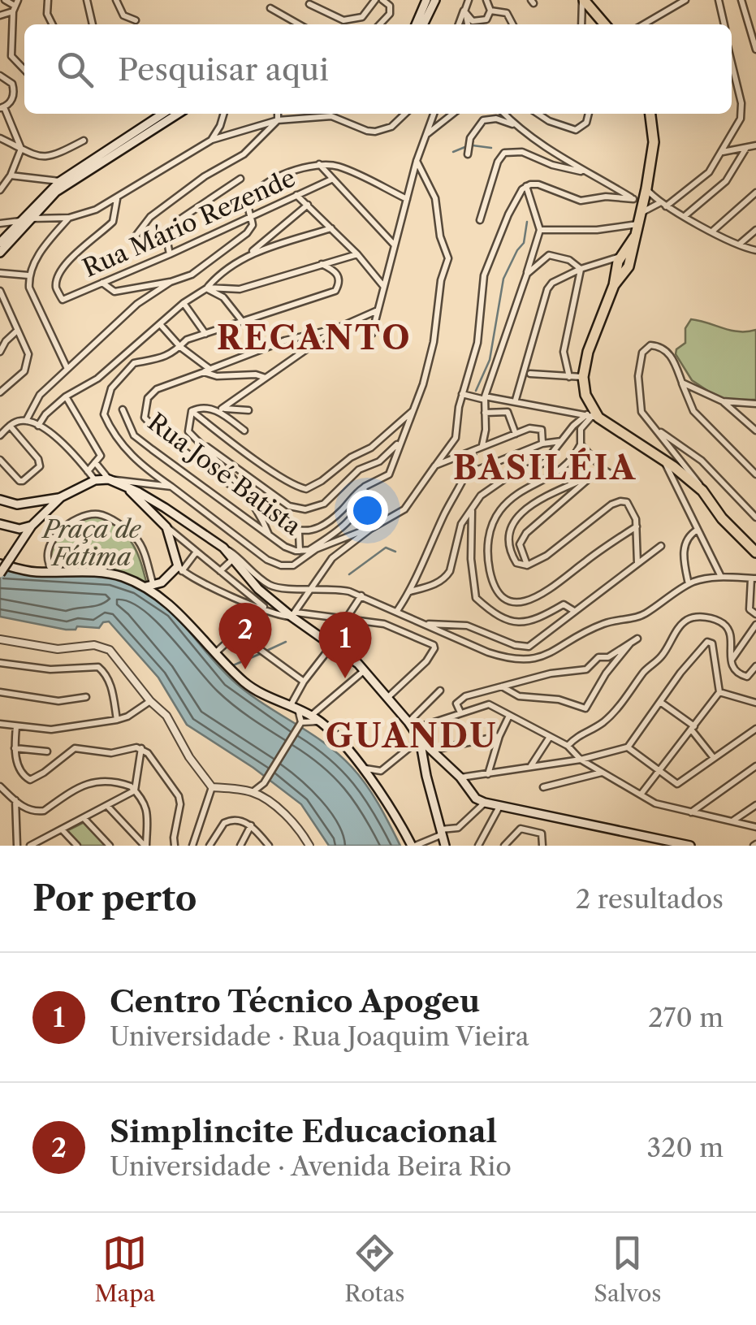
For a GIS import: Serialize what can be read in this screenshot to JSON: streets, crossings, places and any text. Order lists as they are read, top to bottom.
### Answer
{
  "streets": {
    "street": ["Rua Mário Rezende", "Rua José Batista"]
  },
  "districts": ["RECANTO", "BASILÉIA", "GUANDU"],
  "parks": ["Praça de Fátima"],
  "page": {
    "search": "Pesquisar aqui",
    "pins": ["2", "1"],
    "heading": ["Por perto", "2 resultados"],
    "list": [
      {
        "mark": "1",
        "name": "Centro Técnico Apogeu",
        "note": "Universidade · Rua Joaquim Vieira",
        "value": "270 m"
      },
      {
        "mark": "2",
        "name": "Simplincite Educacional",
        "note": "Universidade · Avenida Beira Rio",
        "value": "320 m"
      }
    ],
    "nav": ["Mapa", "Rotas", "Salvos"]
  }
}
